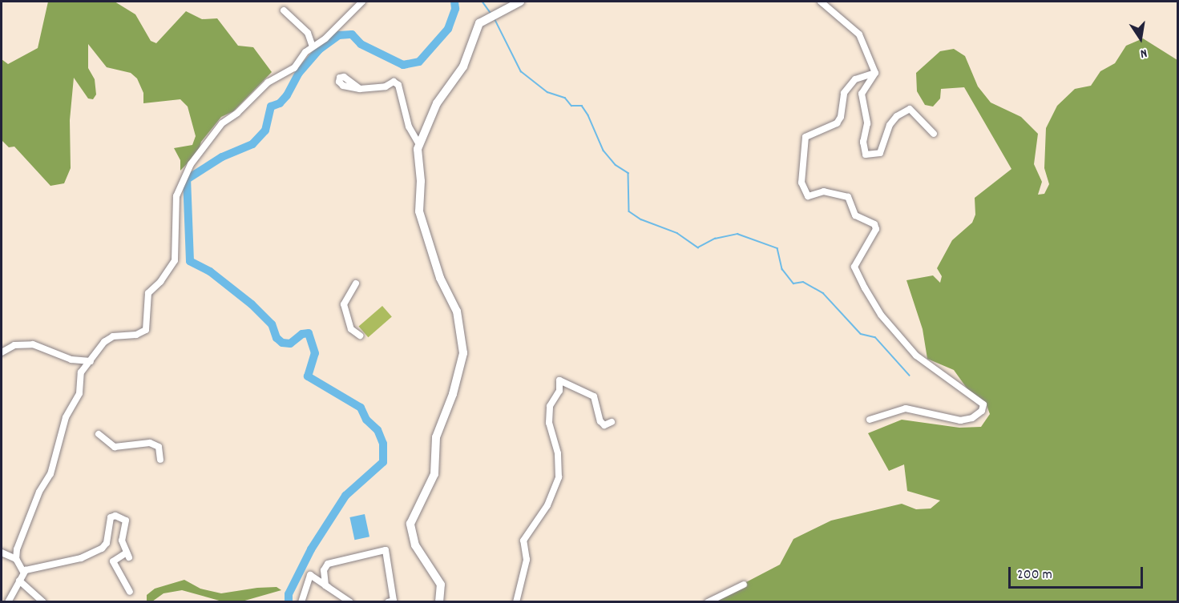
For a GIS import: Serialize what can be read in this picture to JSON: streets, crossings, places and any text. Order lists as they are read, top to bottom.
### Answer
{
  "scale_bar": "200 m",
  "north": "bottom"
}
